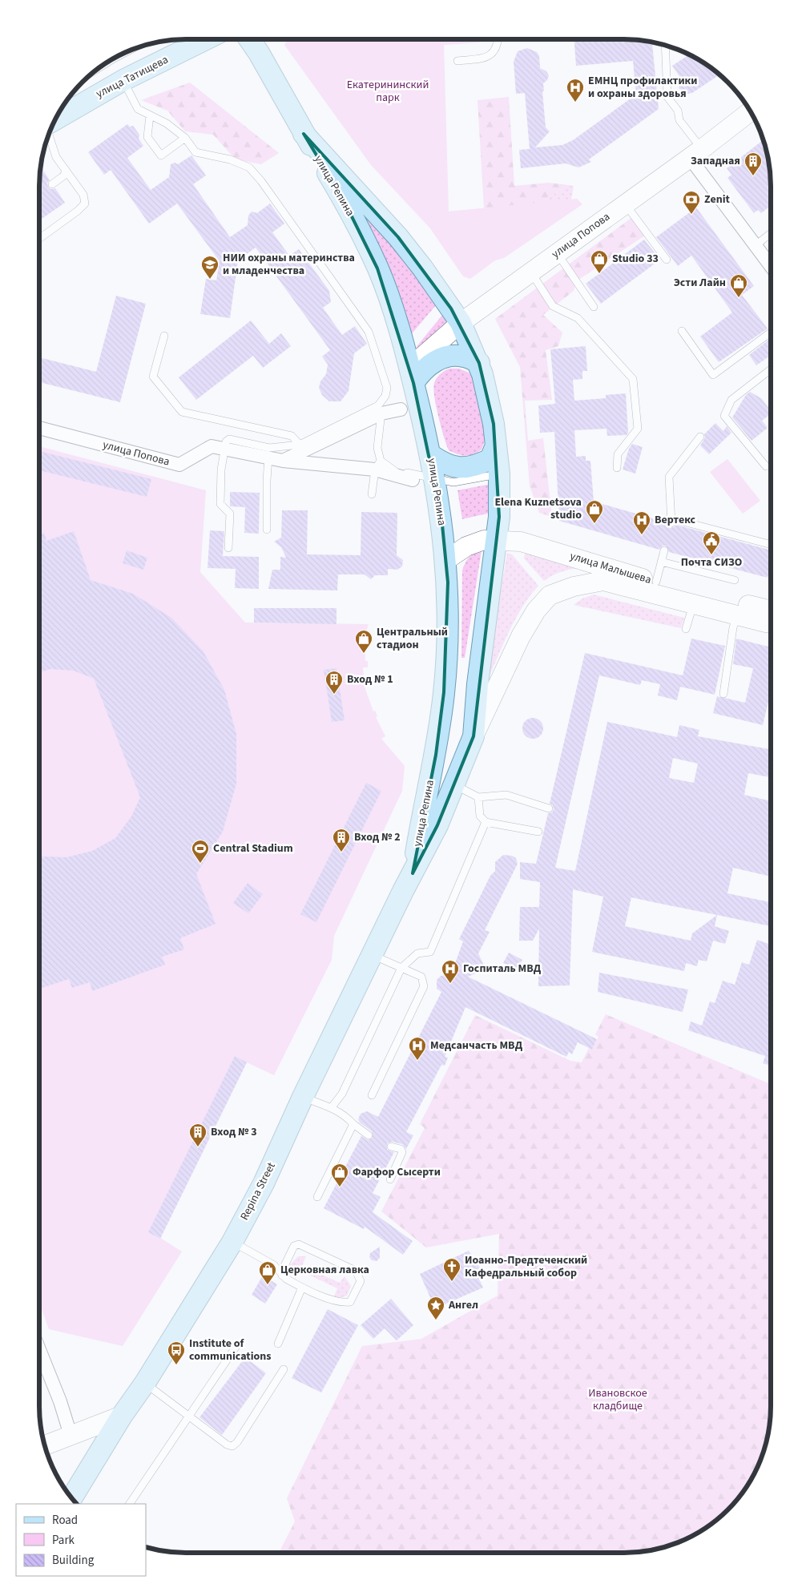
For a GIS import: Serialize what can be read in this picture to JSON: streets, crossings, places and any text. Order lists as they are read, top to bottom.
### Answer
{
  "streets": {
    "main road": [
      "улица Татищева",
      "улица Репина",
      "улица Попова",
      "улица Малышева",
      "Repina Street"
    ]
  },
  "crossings": [
    ["улица Репина", "улица Попова"],
    ["улица Репина", "улица Малышева"],
    ["улица Репина", "Repina Street"]
  ],
  "parks": ["Екатерининский парк", "Ивановское кладбище"],
  "places": {
    "hospital": [
      "ЕМНЦ профилактики и охраны здоровья",
      "Вертекс",
      "Госпиталь МВД",
      "Медсанчасть МВД"
    ],
    "building": [
      "Западная",
      "Вход № 1",
      "Вход № 2",
      "Вход № 3"
    ],
    "bank": ["Zenit"],
    "shop": [
      "Studio 33",
      "Эсти Лайн",
      "Elena Kuznetsova studio",
      "Центральный стадион",
      "Фарфор Сысерти",
      "Церковная лавка"
    ],
    "school or university": ["НИИ охраны материнства и младенчества"],
    "public building": ["Почта СИЗО"],
    "sports": ["Central Stadium"],
    "church": ["Иоанно-Предтеченский Кафедральный собор"],
    "place": ["Ангел"],
    "bus stop": ["Institute of communications"]
  },
  "legend": ["Road", "Park", "Building"]
}
